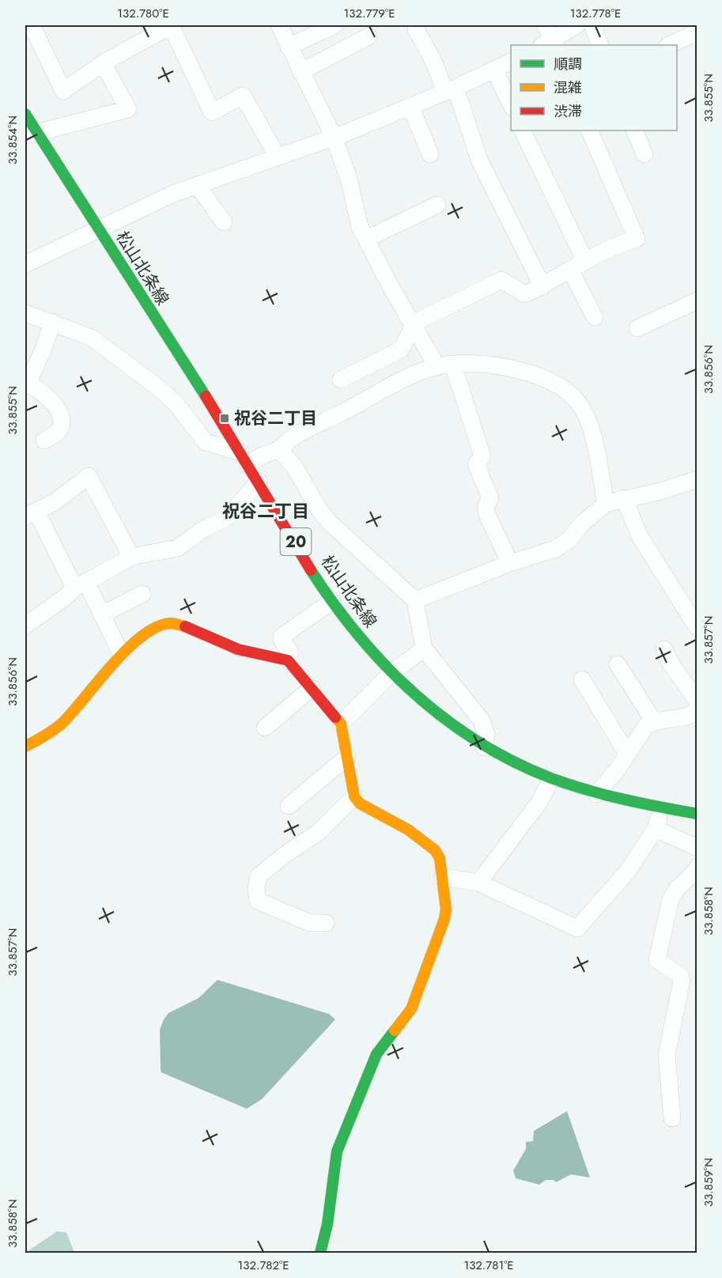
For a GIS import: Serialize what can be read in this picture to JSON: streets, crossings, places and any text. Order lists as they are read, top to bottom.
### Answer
{
  "streets": {
    "main road": ["松山北条線", "20"]
  },
  "districts": ["祝谷二丁目"],
  "places": {
    "transit": ["祝谷二丁目"]
  },
  "legend": ["順調", "混雑", "渋滞"],
  "coordinates": [
    "132.780°E",
    "132.779°E",
    "132.778°E",
    "33.855°N",
    "33.854°N",
    "33.856°N",
    "33.857°N",
    "33.858°N",
    "33.859°N",
    "132.782°E",
    "132.781°E"
  ]
}
